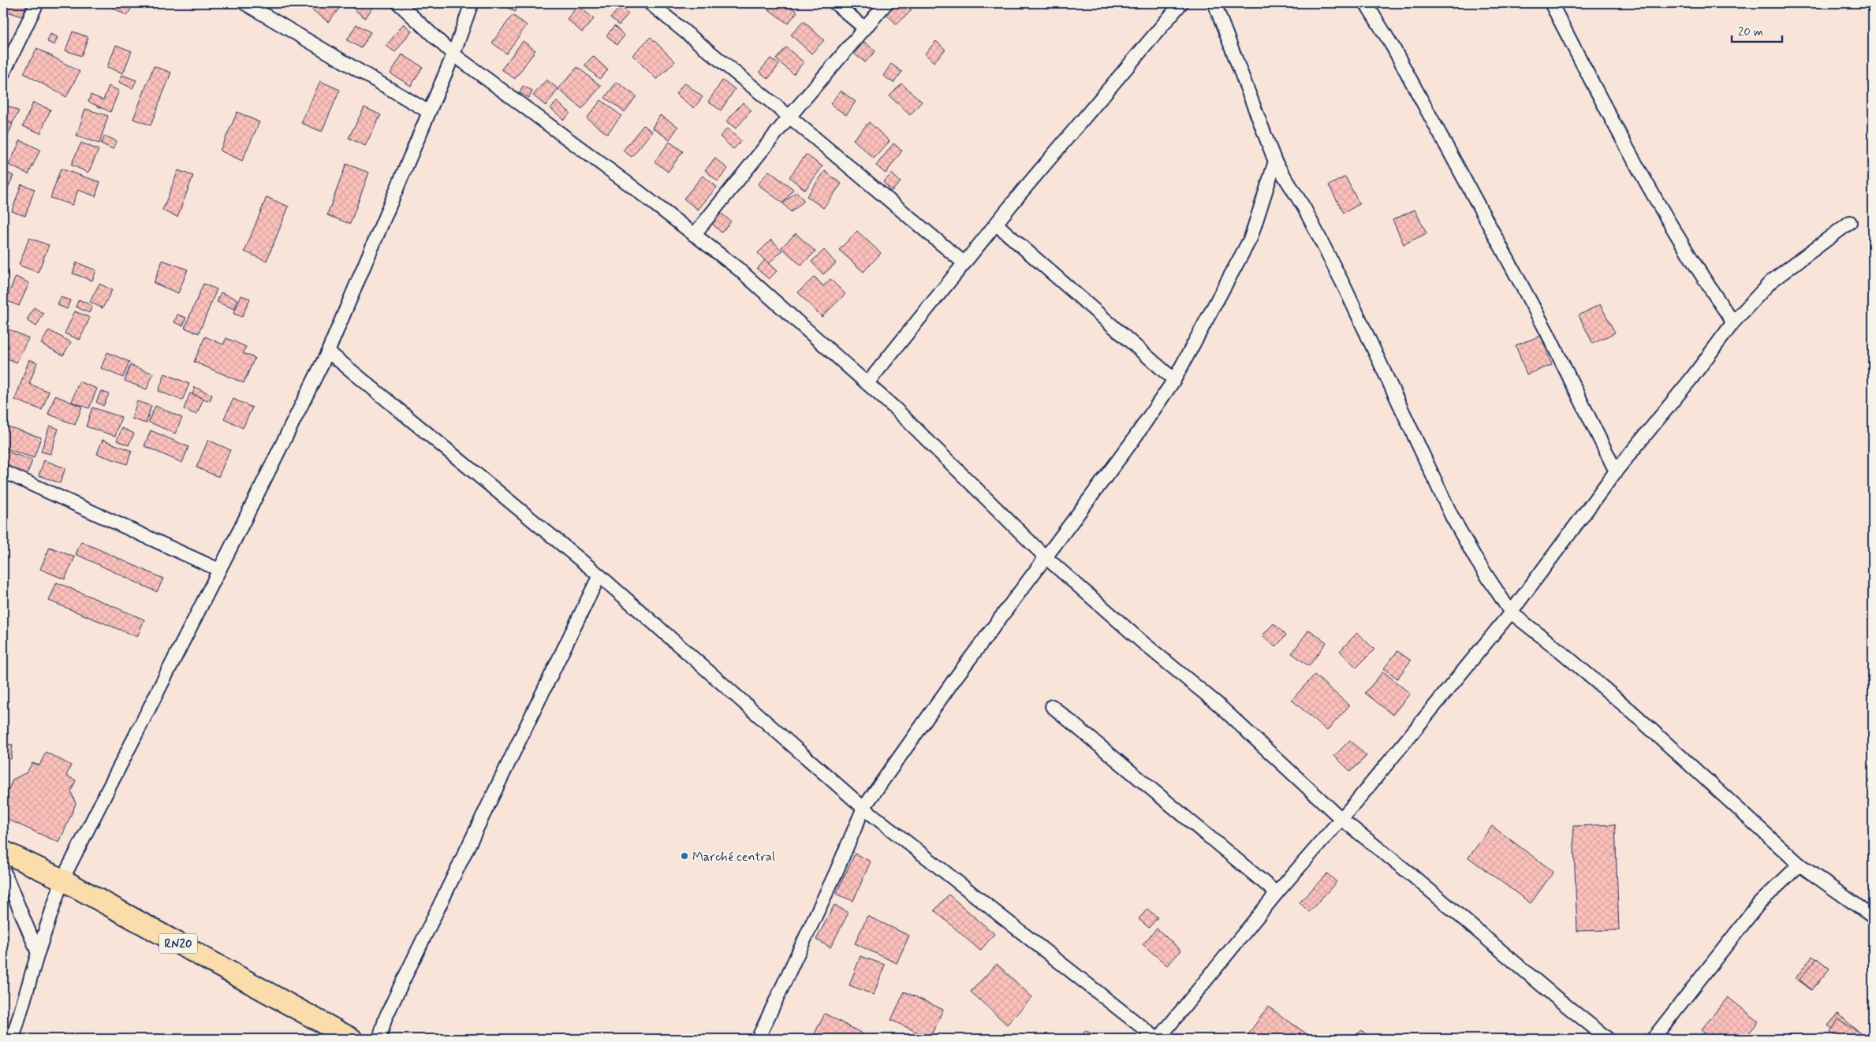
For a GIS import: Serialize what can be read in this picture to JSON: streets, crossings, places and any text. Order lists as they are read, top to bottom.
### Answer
{
  "streets": {
    "main road": ["RN20"]
  },
  "places": ["Marché central"],
  "scale_bar": "20 m"
}
